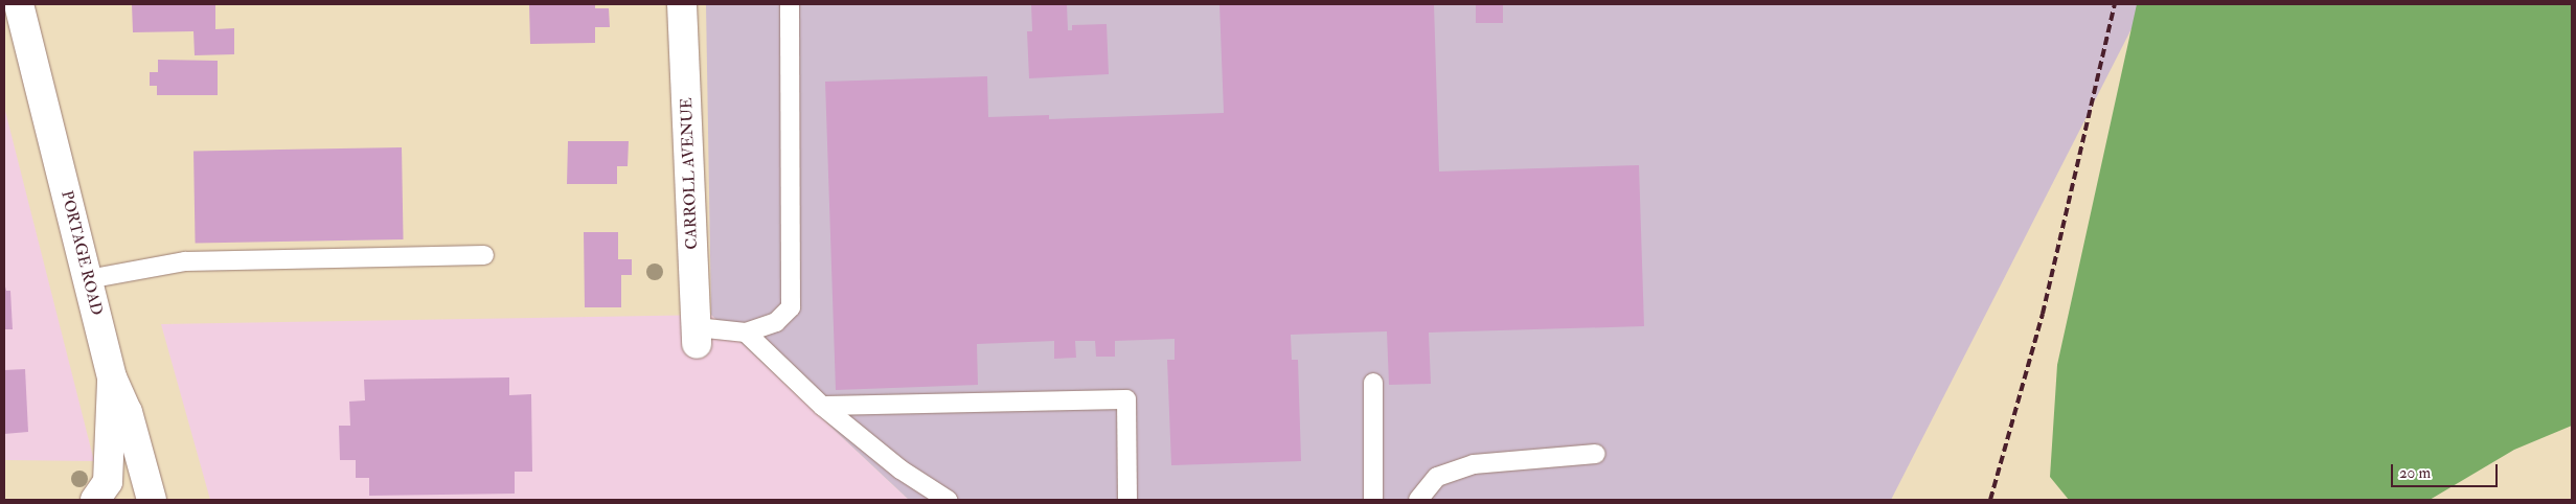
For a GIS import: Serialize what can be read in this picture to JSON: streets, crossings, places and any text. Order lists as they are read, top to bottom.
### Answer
{
  "streets": {
    "main road": ["CARROLL AVENUE", "PORTAGE ROAD"]
  },
  "scale_bar": "20 m"
}
